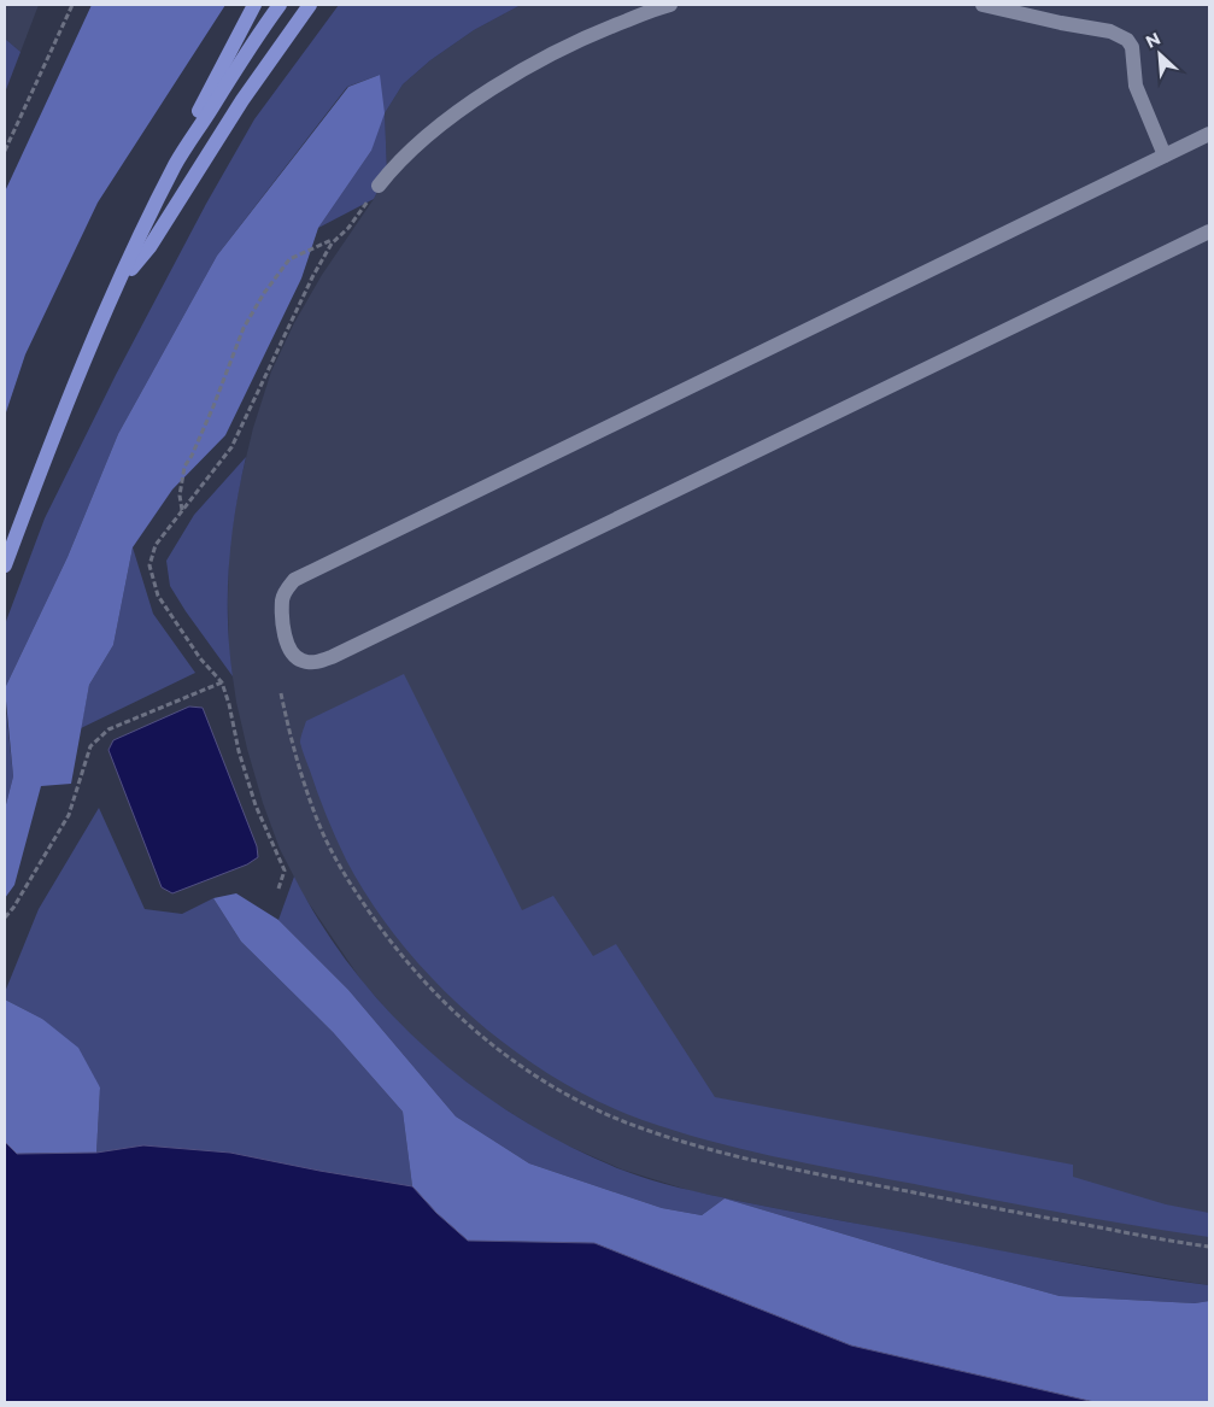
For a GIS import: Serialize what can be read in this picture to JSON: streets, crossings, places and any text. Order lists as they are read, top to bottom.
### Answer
{
  "north": "top left"
}
